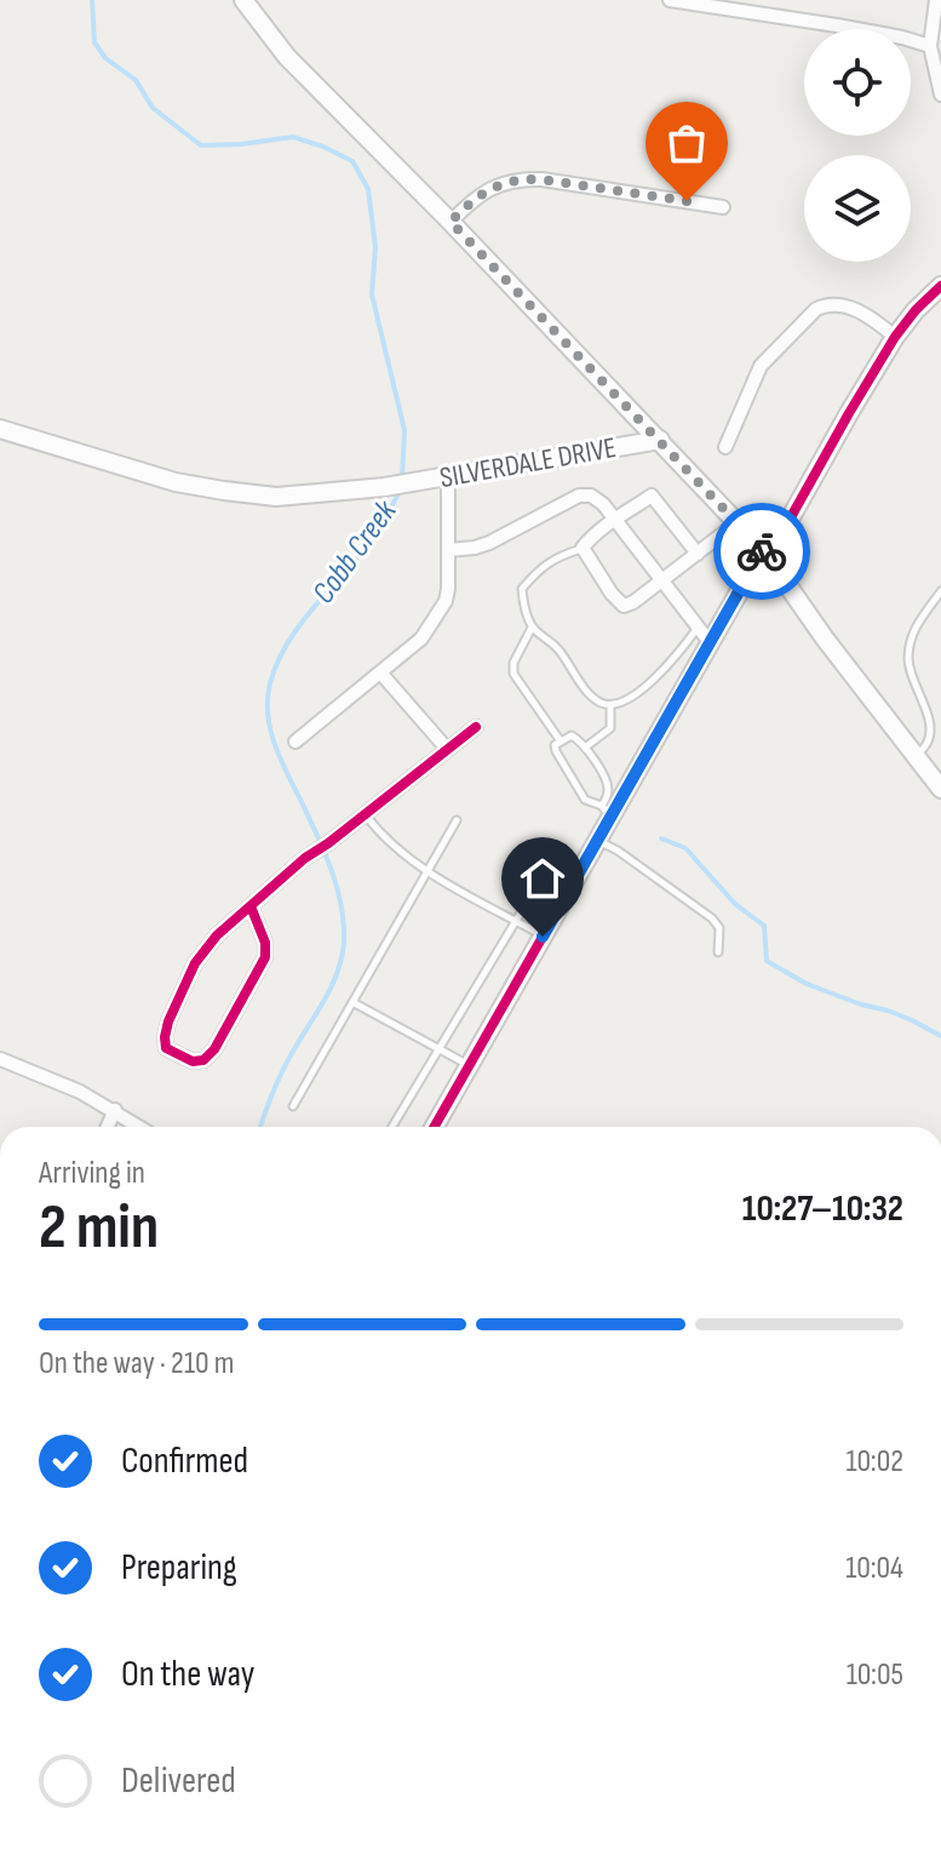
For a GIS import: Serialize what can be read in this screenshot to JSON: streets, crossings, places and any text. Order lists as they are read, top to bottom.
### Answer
{
  "streets": {
    "street": ["SILVERDALE DRIVE"]
  },
  "water": ["Cobb Creek"],
  "page": {
    "heading": ["2 min", "Arriving in", "10:27–10:32"],
    "bar": "On the way · 210 m",
    "list": [
      ["Confirmed", "10:02"],
      ["Preparing", "10:04"],
      ["On the way", "10:05"],
      "Delivered"
    ]
  }
}
